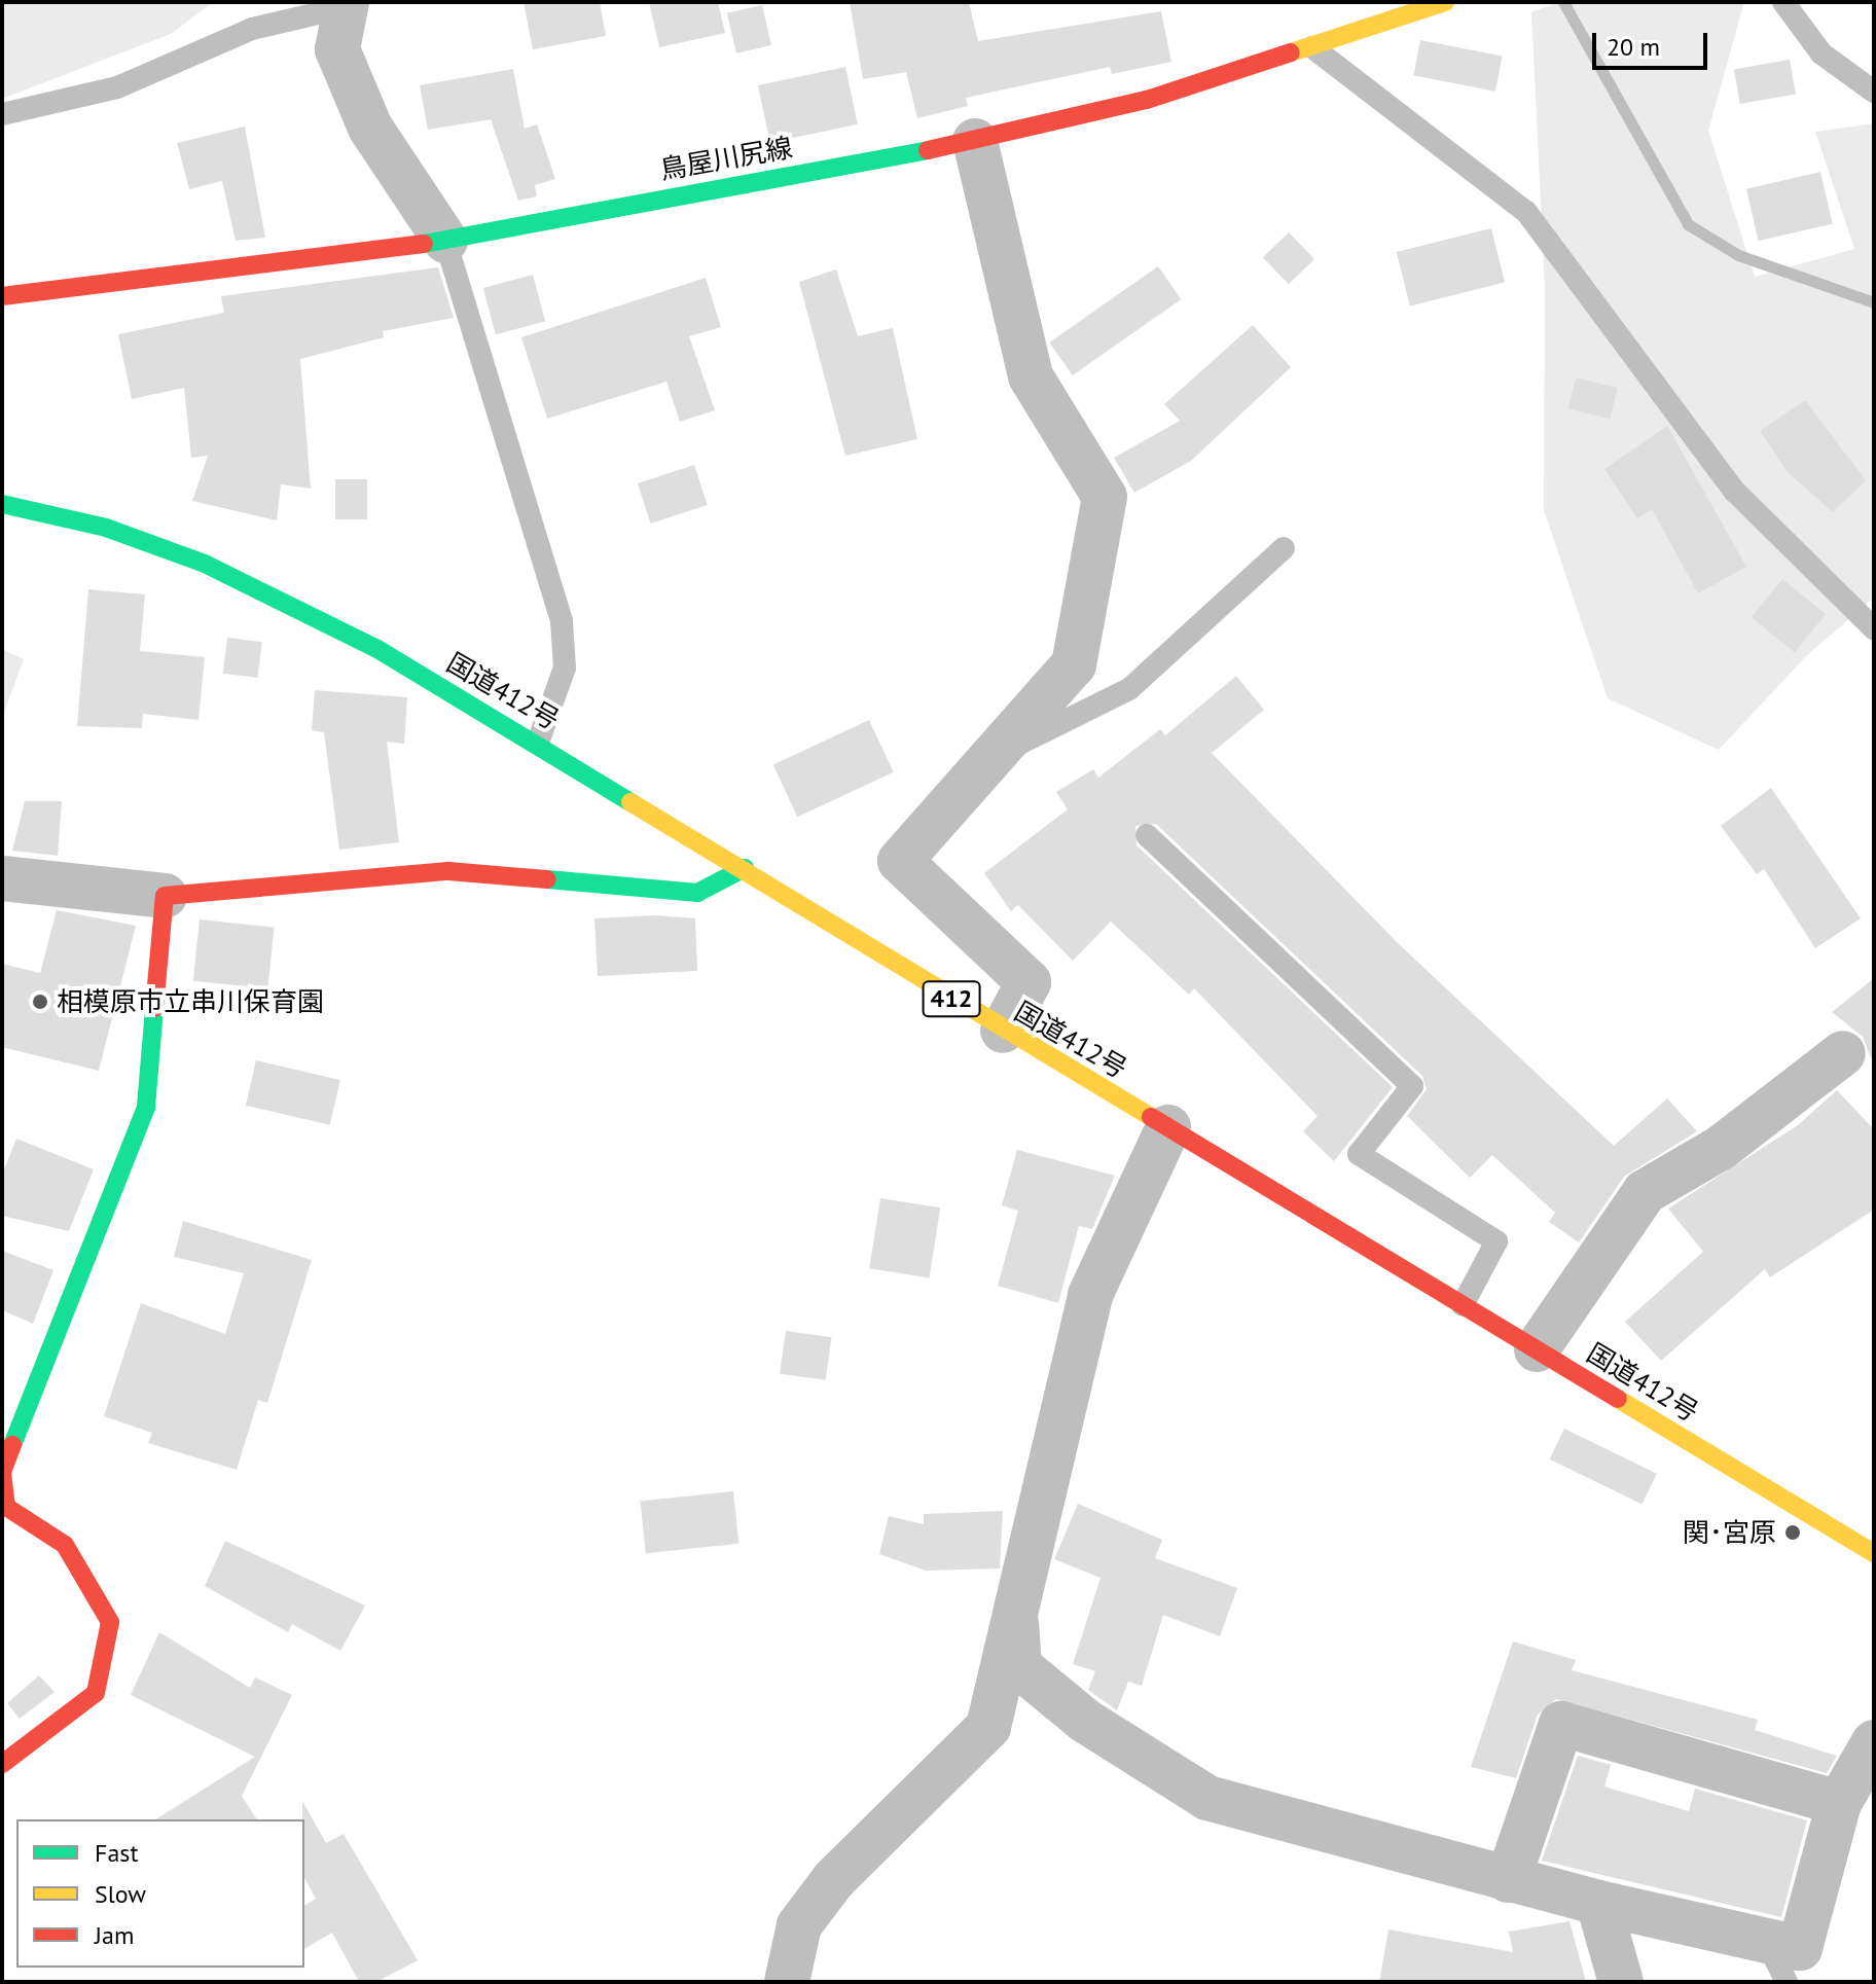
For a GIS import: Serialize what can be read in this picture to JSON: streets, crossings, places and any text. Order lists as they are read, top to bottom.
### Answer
{
  "streets": {
    "main road": ["鳥屋川尻線", "国道412号", "412"]
  },
  "places": ["相模原市立串川保育園", "関･宮原"],
  "legend": ["Fast", "Slow", "Jam"],
  "scale_bar": "20 m"
}
